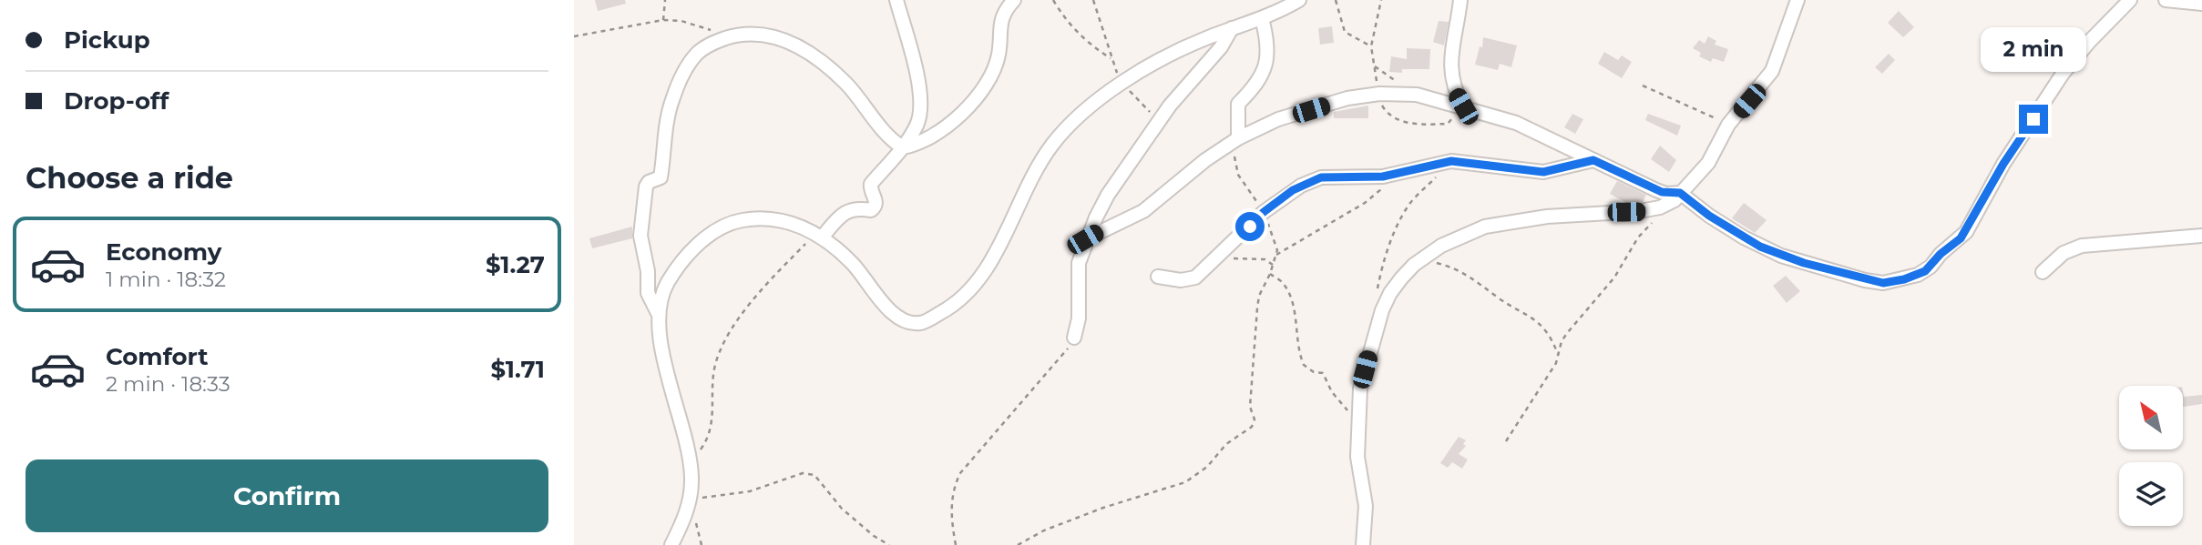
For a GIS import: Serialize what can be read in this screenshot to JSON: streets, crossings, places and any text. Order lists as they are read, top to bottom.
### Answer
{
  "north": "top left",
  "page": {
    "banner": ["Pickup", "Drop-off"],
    "bubble": "2 min",
    "heading": "Choose a ride",
    "list": [
      {
        "name": "Economy",
        "note": "1 min · 18:32",
        "value": "$1.27"
      },
      {
        "name": "Comfort",
        "note": "2 min · 18:33",
        "value": "$1.71"
      }
    ],
    "buttons": "Confirm"
  }
}
